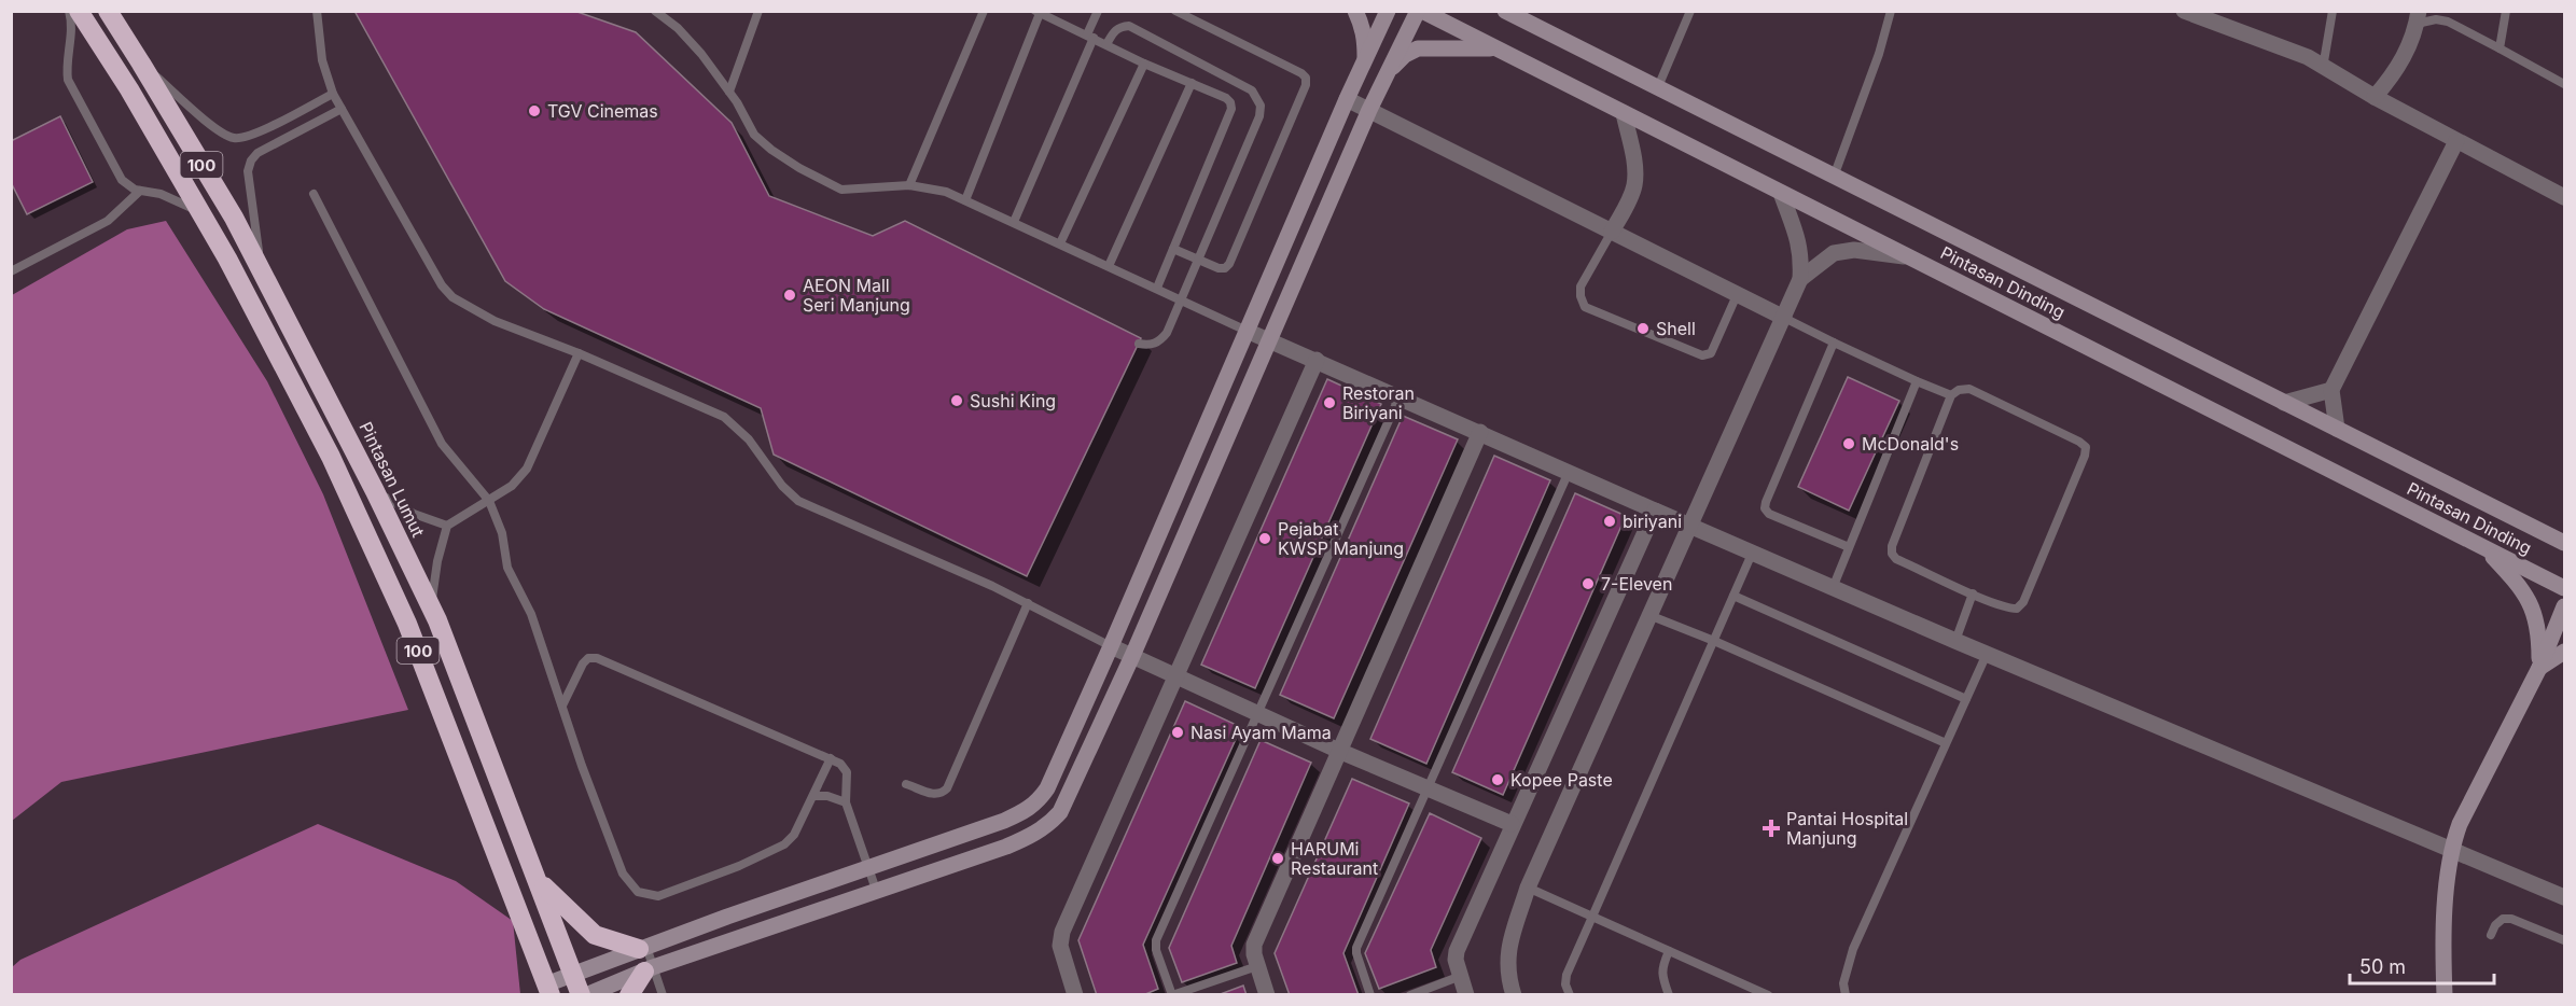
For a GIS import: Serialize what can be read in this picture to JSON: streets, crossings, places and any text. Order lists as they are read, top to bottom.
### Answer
{
  "streets": {
    "highway": ["100", "Pintasan Lumut"],
    "street": ["Pintasan Dinding"]
  },
  "places": {
    "other": [
      "TGV Cinemas",
      "AEON Mall Seri Manjung",
      "Shell",
      "Sushi King",
      "Restoran Biriyani",
      "McDonald's",
      "biriyani",
      "Pejabat KWSP Manjung",
      "7-Eleven",
      "Nasi Ayam Mama",
      "Kopee Paste",
      "HARUMi Restaurant"
    ],
    "health": ["Pantai Hospital Manjung"]
  },
  "scale_bar": "50 m"
}
